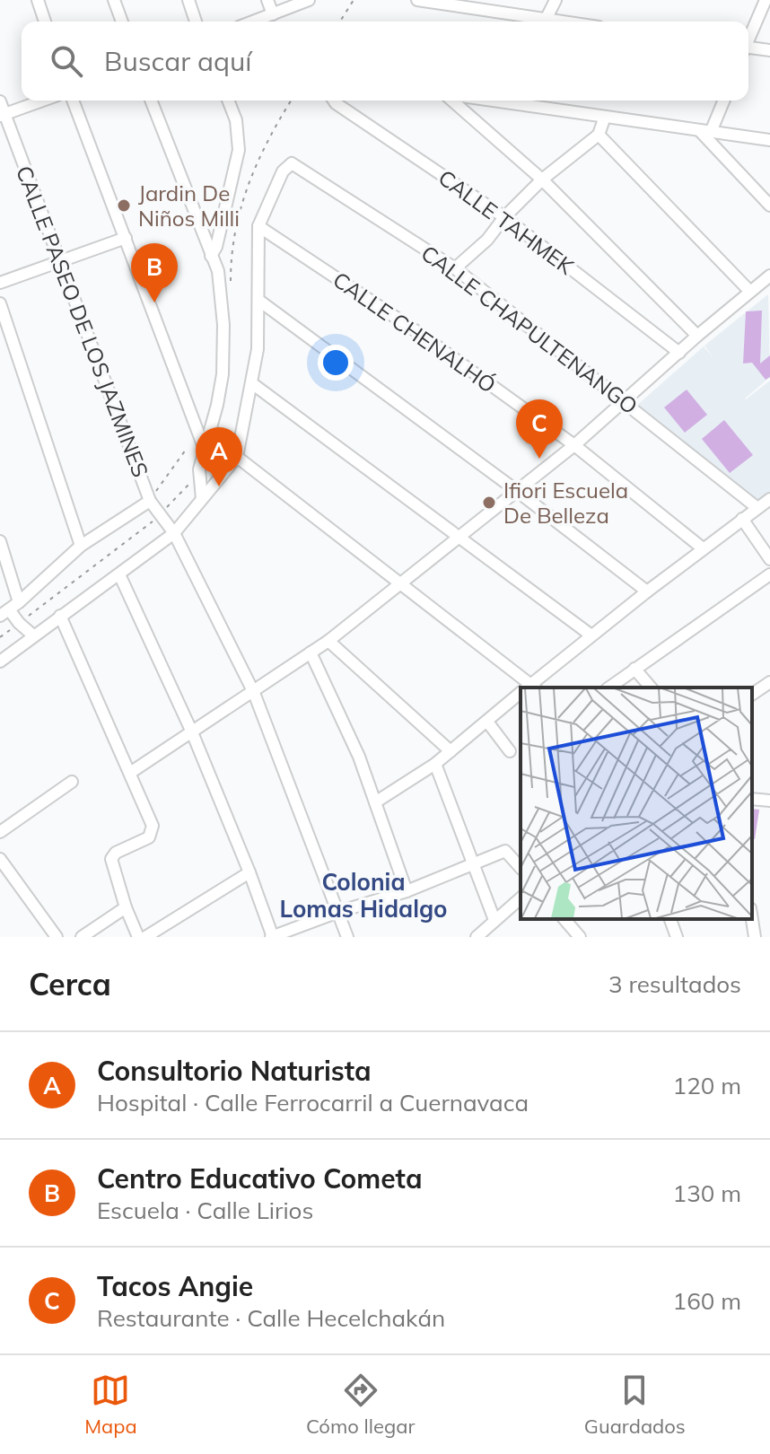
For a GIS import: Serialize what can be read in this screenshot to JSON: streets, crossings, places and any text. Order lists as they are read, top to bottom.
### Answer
{
  "streets": {
    "street": [
      "CALLE TAHMEK",
      "CALLE PASEO DE LOS JAZMINES",
      "CALLE CHAPULTENANGO",
      "CALLE CHENALHÓ"
    ]
  },
  "crossings": [
    ["CALLE CHAPULTENANGO", "CALLE CHENALHÓ"]
  ],
  "districts": ["Colonia Lomas Hidalgo"],
  "places": ["Jardin De Niños Milli", "Ifiori Escuela De Belleza"],
  "page": {
    "search": "Buscar aquí",
    "pins": ["B", "C", "A"],
    "heading": ["Cerca", "3 resultados"],
    "list": [
      {
        "mark": "A",
        "name": "Consultorio Naturista",
        "note": "Hospital · Calle Ferrocarril a Cuernavaca",
        "value": "120 m"
      },
      {
        "mark": "B",
        "name": "Centro Educativo Cometa",
        "note": "Escuela · Calle Lirios",
        "value": "130 m"
      },
      {
        "mark": "C",
        "name": "Tacos Angie",
        "note": "Restaurante · Calle Hecelchakán",
        "value": "160 m"
      }
    ],
    "nav": ["Mapa", "Cómo llegar", "Guardados"]
  }
}
